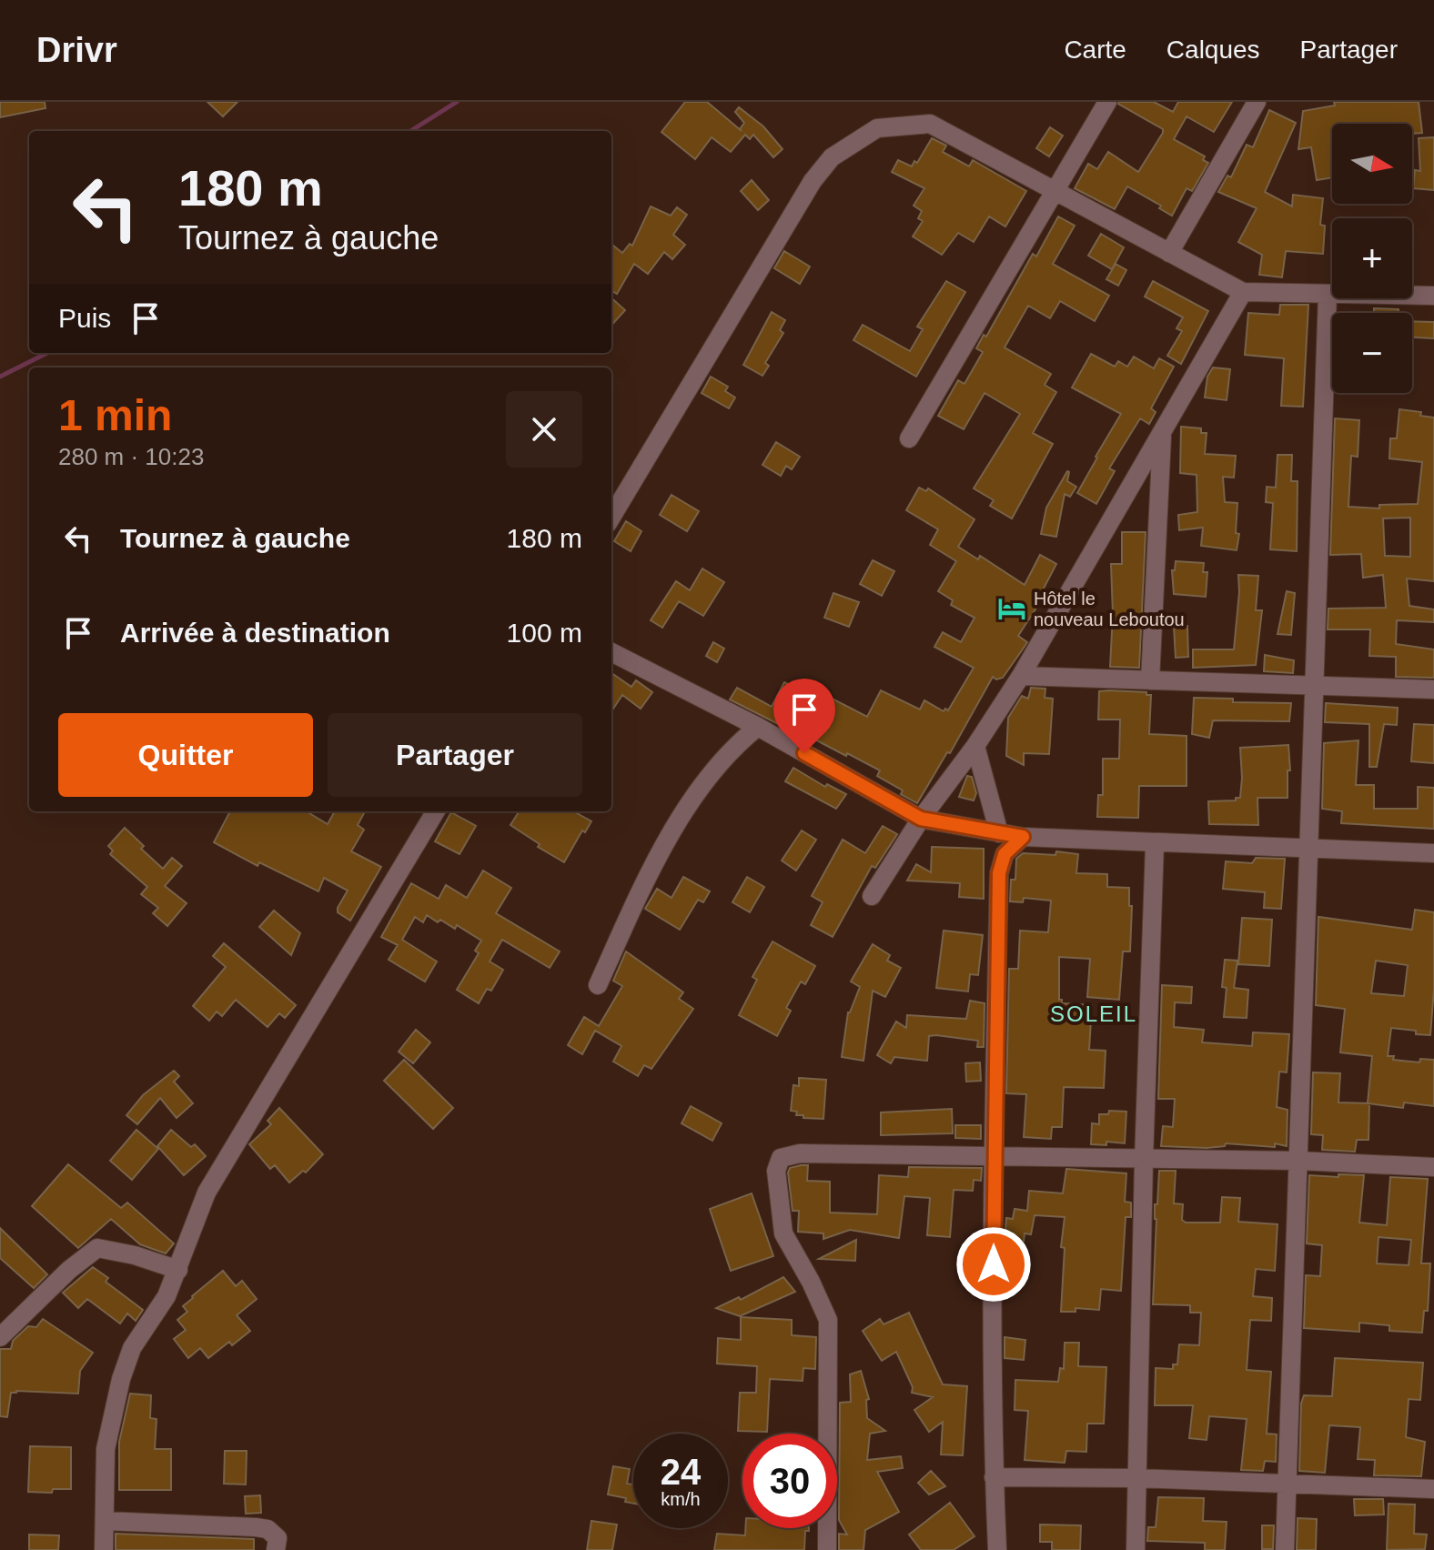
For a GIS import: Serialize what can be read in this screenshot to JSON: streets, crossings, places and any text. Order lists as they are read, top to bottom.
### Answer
{
  "districts": ["SOLEIL"],
  "places": {
    "hotel": ["Hôtel le nouveau Leboutou"]
  },
  "north": "right",
  "page": {
    "header": "Drivr",
    "nav": ["Carte", "Calques", "Partager"],
    "map_buttons": ["+", "−"],
    "turn": ["180 m", "Tournez à gauche"],
    "then": "Puis",
    "heading": ["1 min", "280 m · 10:23"],
    "list": [
      {
        "name": "Tournez à gauche",
        "value": "180 m"
      },
      {
        "name": "Arrivée à destination",
        "value": "100 m"
      }
    ],
    "buttons": ["Quitter", "Partager"],
    "speed": "24 km/h",
    "limit": "30"
  }
}
